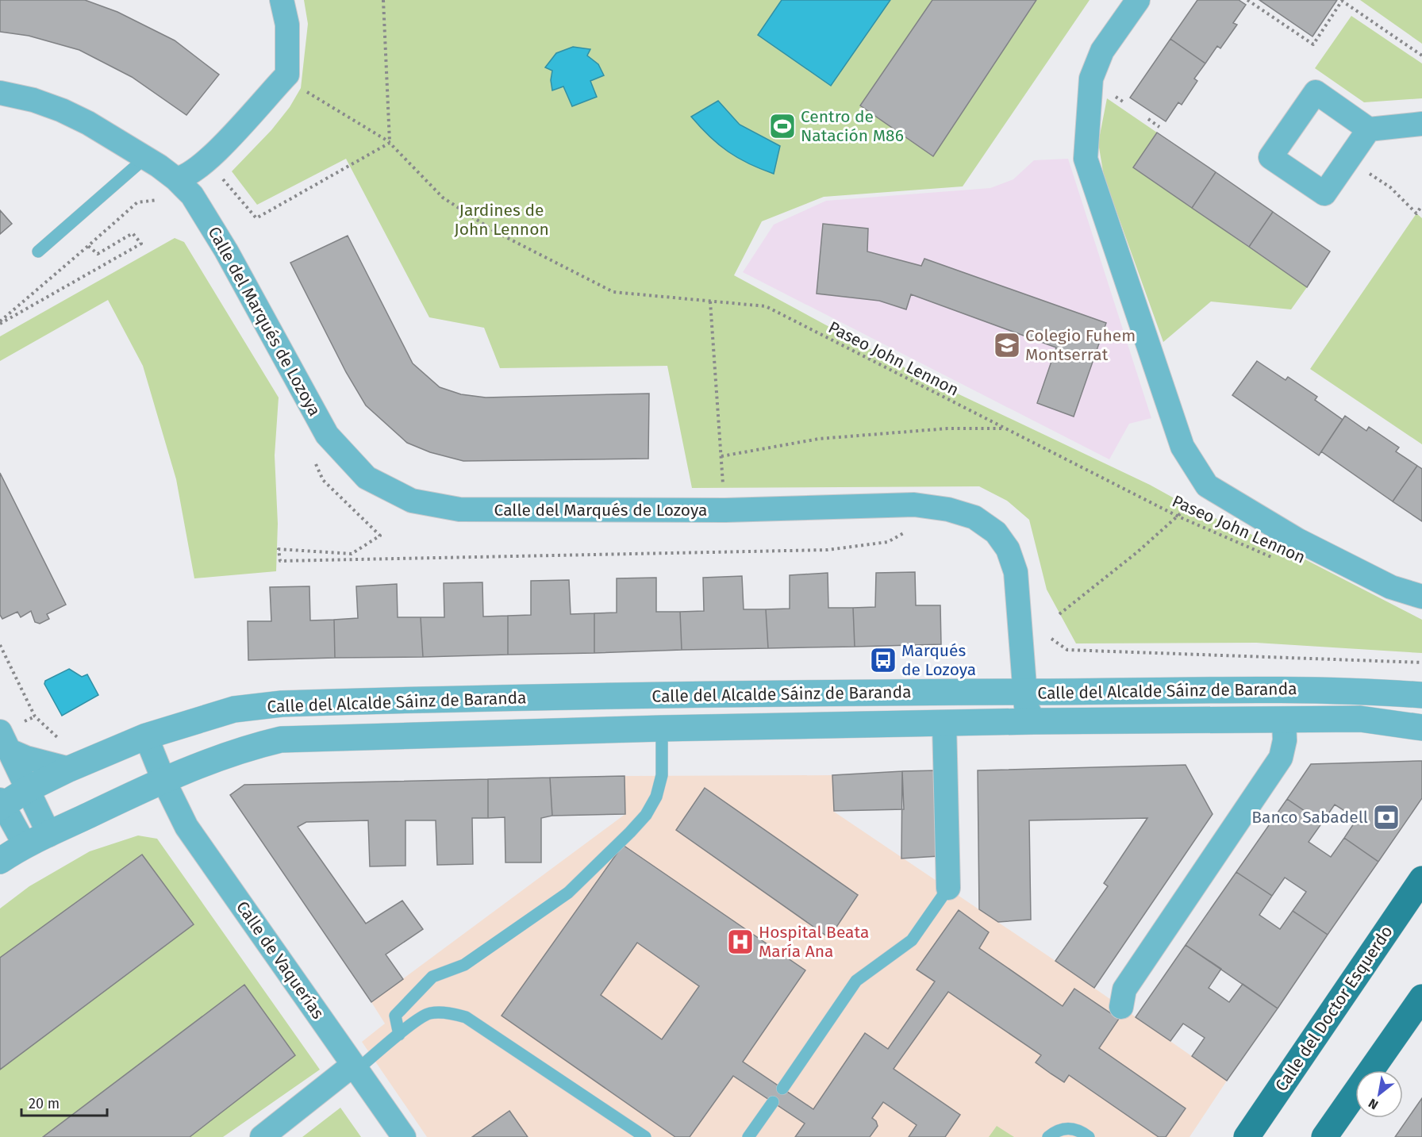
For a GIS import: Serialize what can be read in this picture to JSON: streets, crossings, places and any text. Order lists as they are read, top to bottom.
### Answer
{
  "streets": {
    "main road": ["Calle del Doctor Esquerdo"],
    "street": ["Calle del Marqués de Lozoya", "Calle del Alcalde Sáinz de Baranda", "Calle de Vaquerías"],
    "path": ["Paseo John Lennon"]
  },
  "crossings": [
    ["Calle del Marqués de Lozoya", "Calle del Alcalde Sáinz de Baranda"],
    ["Calle del Alcalde Sáinz de Baranda", "Calle de Vaquerías"]
  ],
  "parks": ["Jardines de John Lennon"],
  "places": {
    "sports": ["Centro de Natación M86"],
    "school or university": ["Colegio Fuhem Montserrat"],
    "bus stop": ["Marqués de Lozoya"],
    "bank": ["Banco Sabadell"],
    "hospital": ["Hospital Beata María Ana"]
  },
  "scale_bar": "20 m",
  "north": "bottom left"
}
